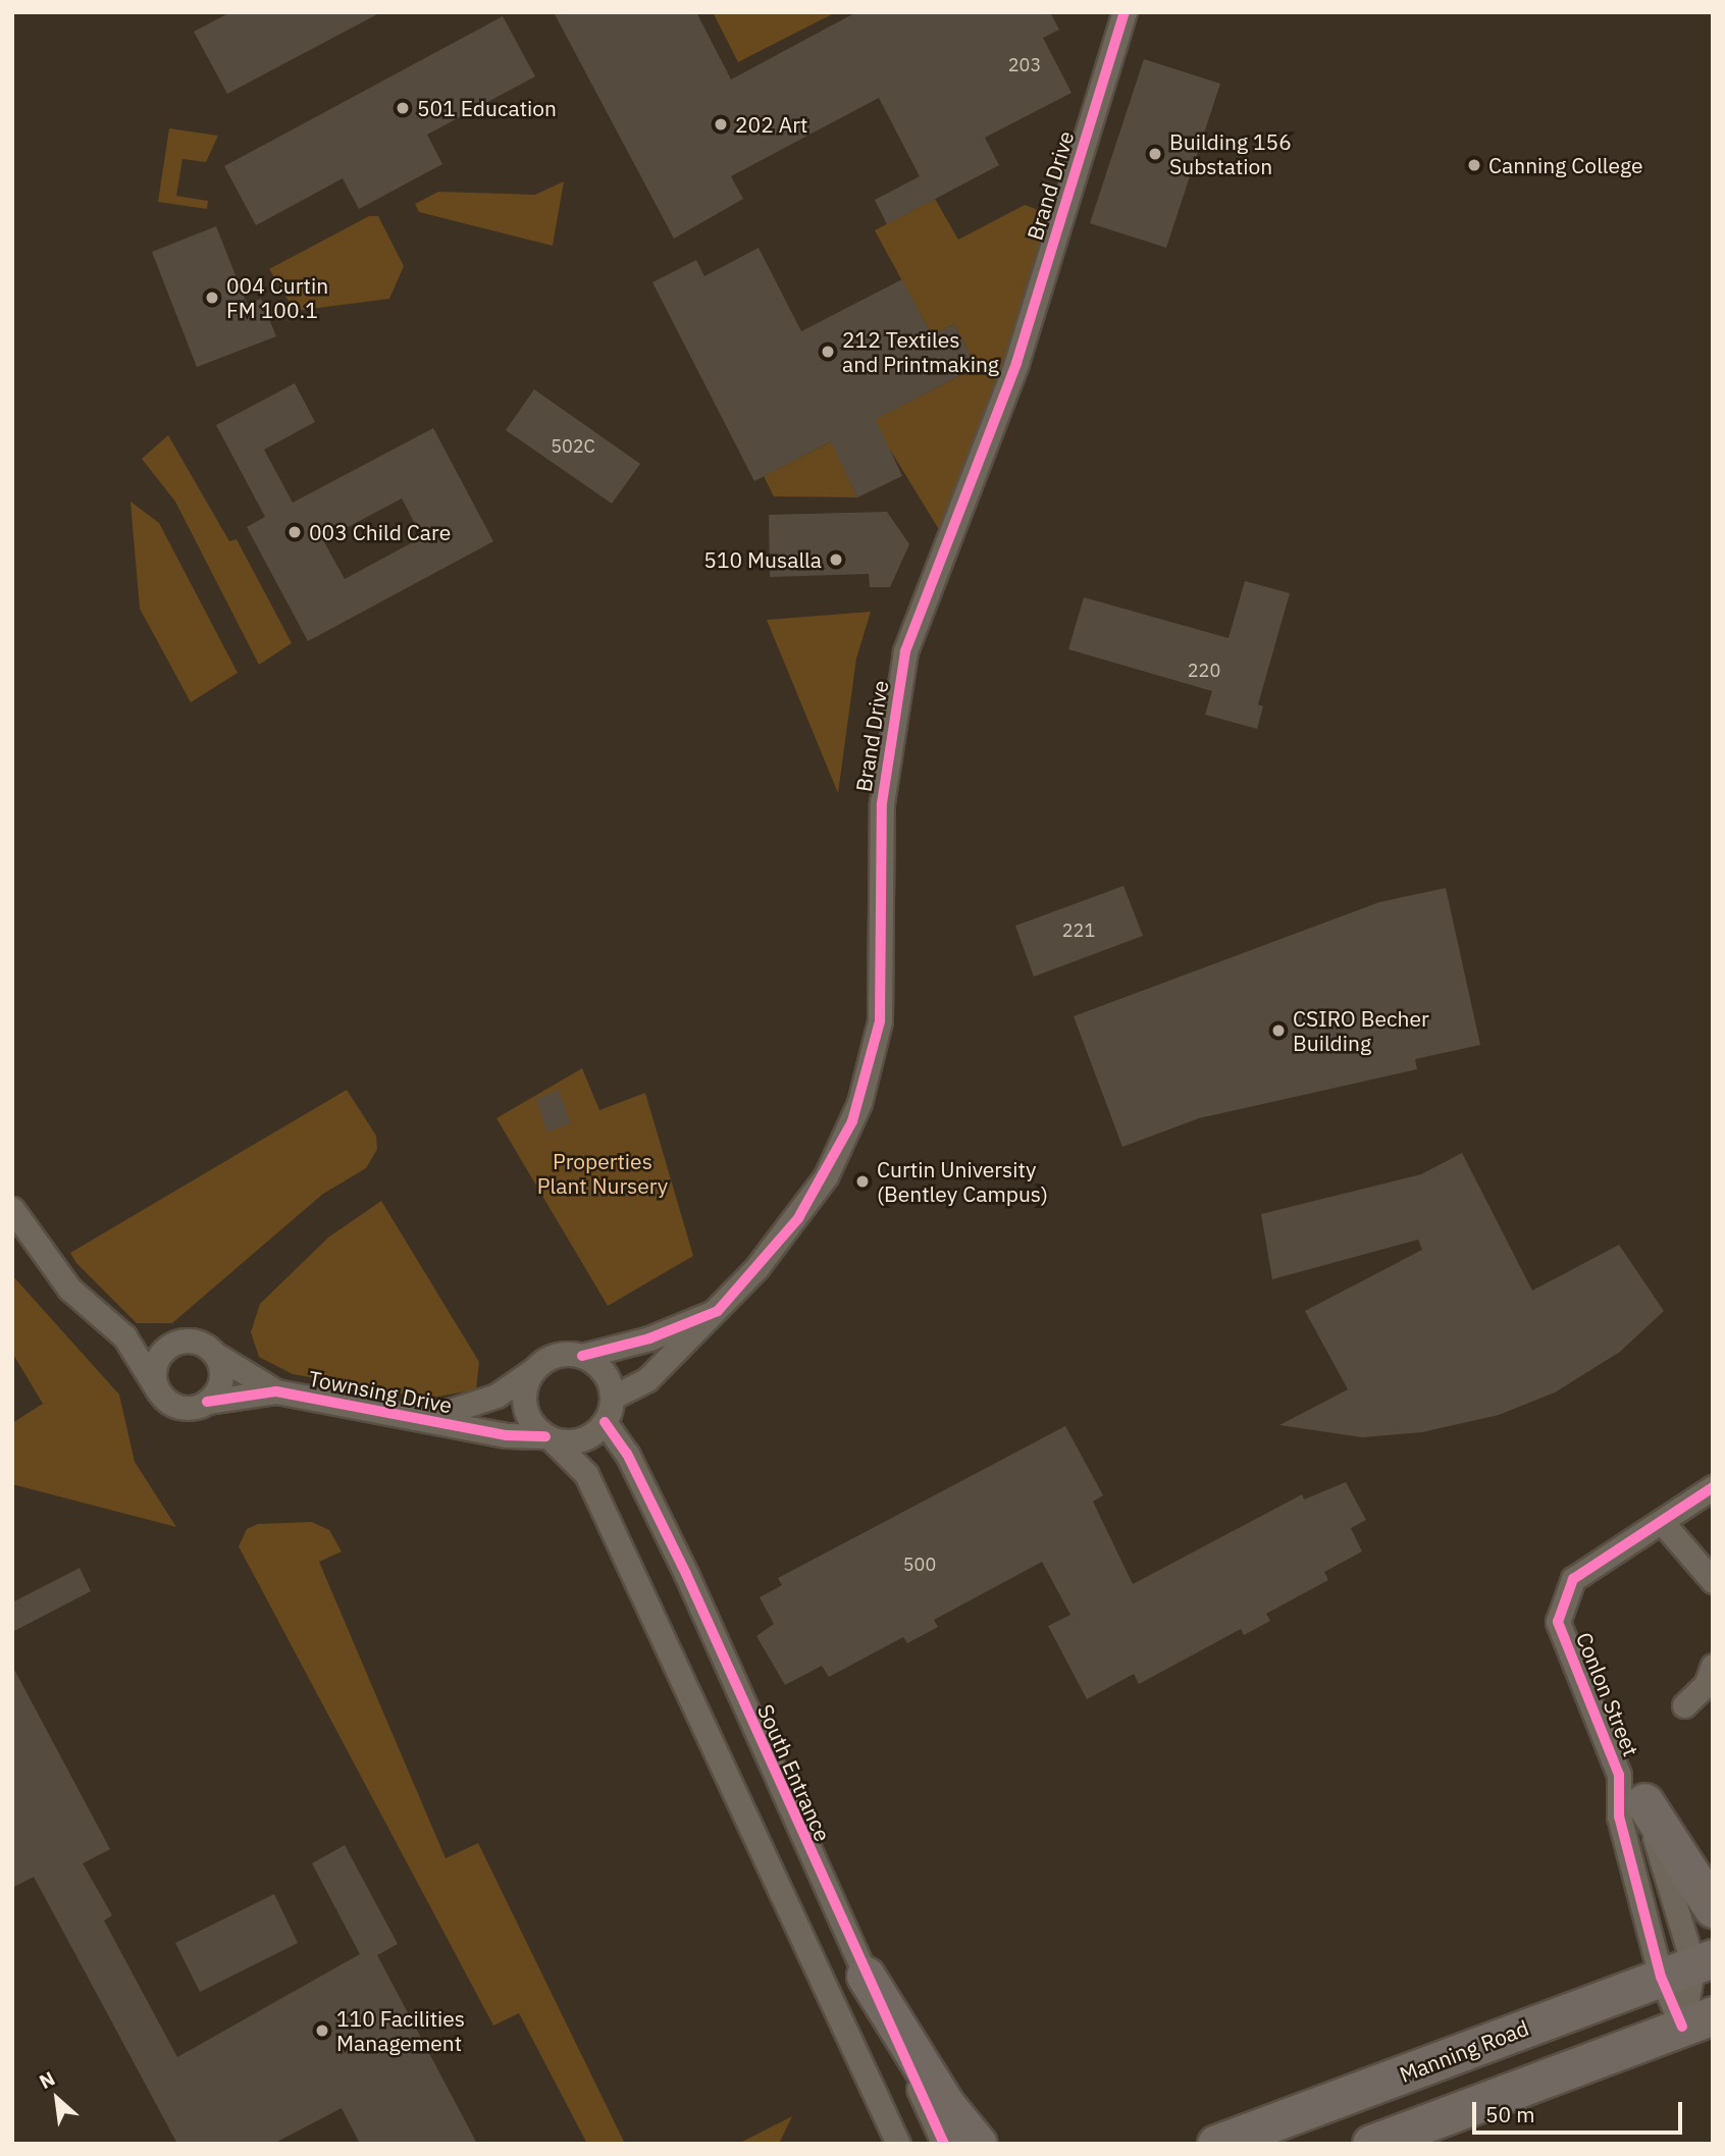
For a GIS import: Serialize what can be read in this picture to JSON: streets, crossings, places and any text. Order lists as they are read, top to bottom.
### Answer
{
  "streets": {
    "main road": ["Manning Road"],
    "street": [
      "Brand Drive",
      "Townsing Drive",
      "Conlon Street",
      "South Entrance"
    ]
  },
  "crossings": [
    ["Brand Drive", "Townsing Drive"],
    ["Brand Drive", "South Entrance"],
    ["Townsing Drive", "South Entrance"],
    ["Conlon Street", "Manning Road"]
  ],
  "parks": ["Properties Plant Nursery"],
  "places": [
    "501 Education",
    "202 Art",
    "Building 156 Substation",
    "Canning College",
    "004 Curtin FM 100.1",
    "212 Textiles and Printmaking",
    "003 Child Care",
    "510 Musalla",
    "CSIRO Becher Building",
    "Curtin University (Bentley Campus)",
    "110 Facilities Management"
  ],
  "house_numbers": [
    "203",
    "502C",
    "220",
    "221",
    "500"
  ],
  "scale_bar": "50 m",
  "north": "top left"
}
